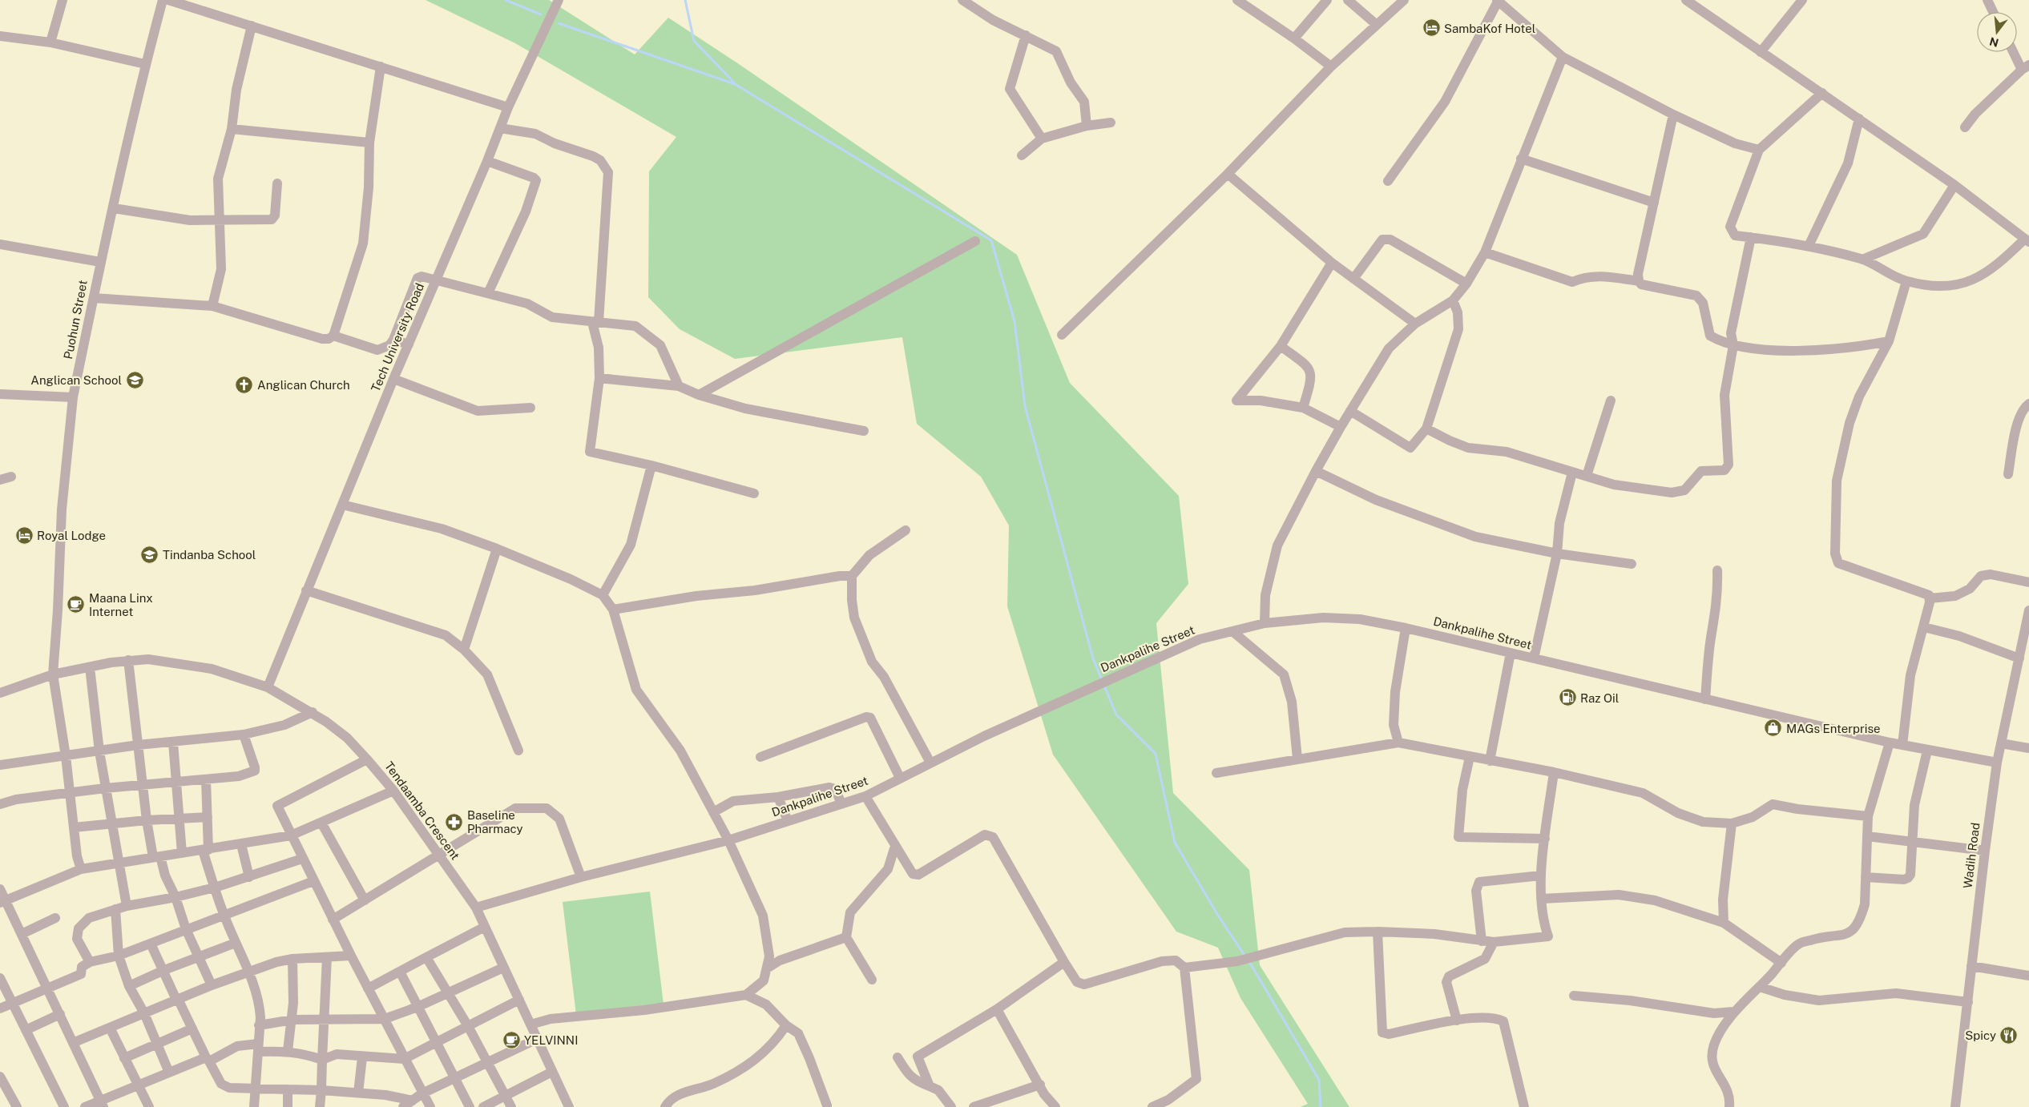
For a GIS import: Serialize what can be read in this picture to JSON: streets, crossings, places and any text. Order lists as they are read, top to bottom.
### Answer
{
  "streets": {
    "street": [
      "Puohun Street",
      "Tech University Road",
      "Dankpalihe Street",
      "Tendaamba Crescent",
      "Wadih Road"
    ]
  },
  "crossings": [
    ["Puohun Street", "Tendaamba Crescent"],
    ["Tech University Road", "Tendaamba Crescent"],
    ["Dankpalihe Street", "Tendaamba Crescent"],
    ["Dankpalihe Street", "Wadih Road"]
  ],
  "places": {
    "hotel": ["SambaKof Hotel", "Royal Lodge"],
    "school or university": ["Anglican School", "Tindanba School"],
    "church": ["Anglican Church"],
    "cafe": ["Maana Linx Internet", "YELVINNI"],
    "fuel station": ["Raz Oil"],
    "shop": ["MAGs Enterprise"],
    "pharmacy": ["Baseline Pharmacy"],
    "restaurant": ["Spicy"]
  },
  "north": "bottom"
}
